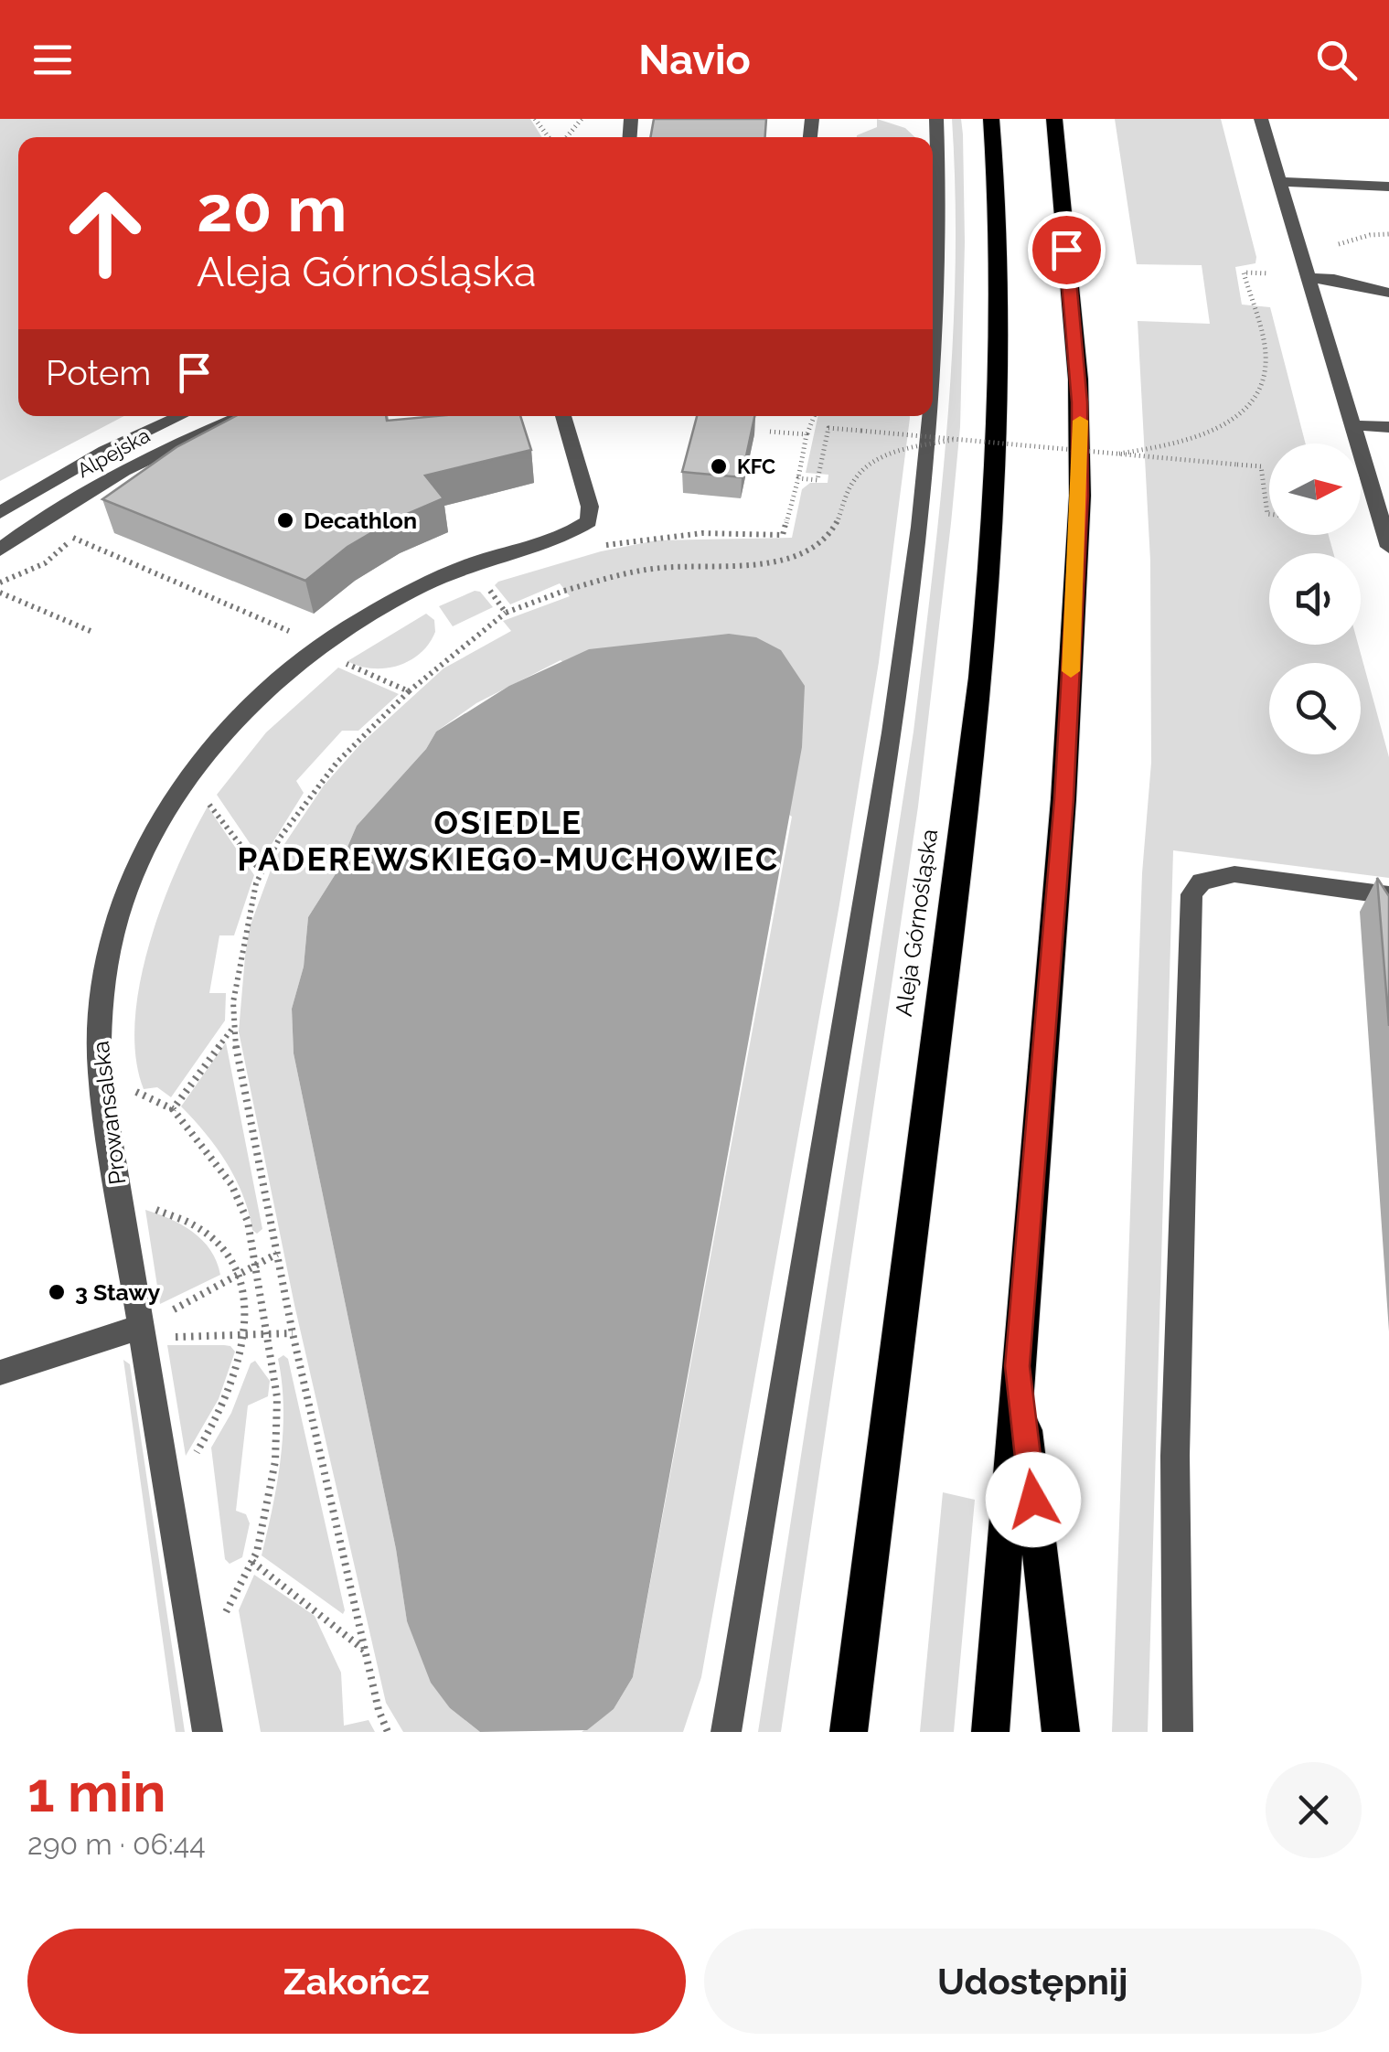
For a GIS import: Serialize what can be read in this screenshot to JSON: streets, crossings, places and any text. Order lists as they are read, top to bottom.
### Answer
{
  "streets": {
    "highway": ["Aleja Górnośląska"],
    "street": ["Alpejska", "Prowansalska"]
  },
  "districts": ["OSIEDLE PADEREWSKIEGO-MUCHOWIEC"],
  "places": ["KFC", "Decathlon", "3 Stawy"],
  "north": "right",
  "page": {
    "header": "Navio",
    "turn": ["20 m", "Aleja Górnośląska"],
    "then": "Potem",
    "heading": ["1 min", "290 m · 06:44"],
    "buttons": ["Zakończ", "Udostępnij"]
  }
}
